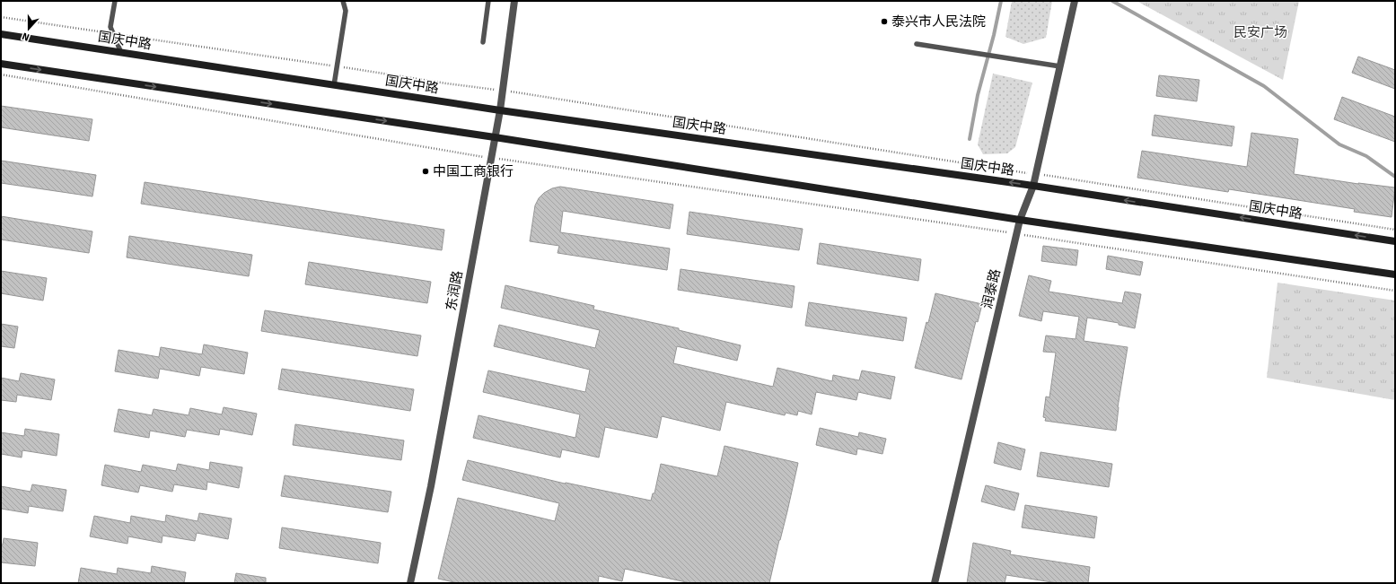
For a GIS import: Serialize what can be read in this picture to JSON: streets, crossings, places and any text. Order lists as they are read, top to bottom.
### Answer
{
  "streets": {
    "main road": ["国庆中路"],
    "street": ["润泰路", "东润路"]
  },
  "crossings": [
    ["国庆中路", "润泰路"],
    ["国庆中路", "东润路"]
  ],
  "parks": ["民安广场"],
  "places": ["泰兴市人民法院", "中国工商银行"],
  "north": "bottom"
}
